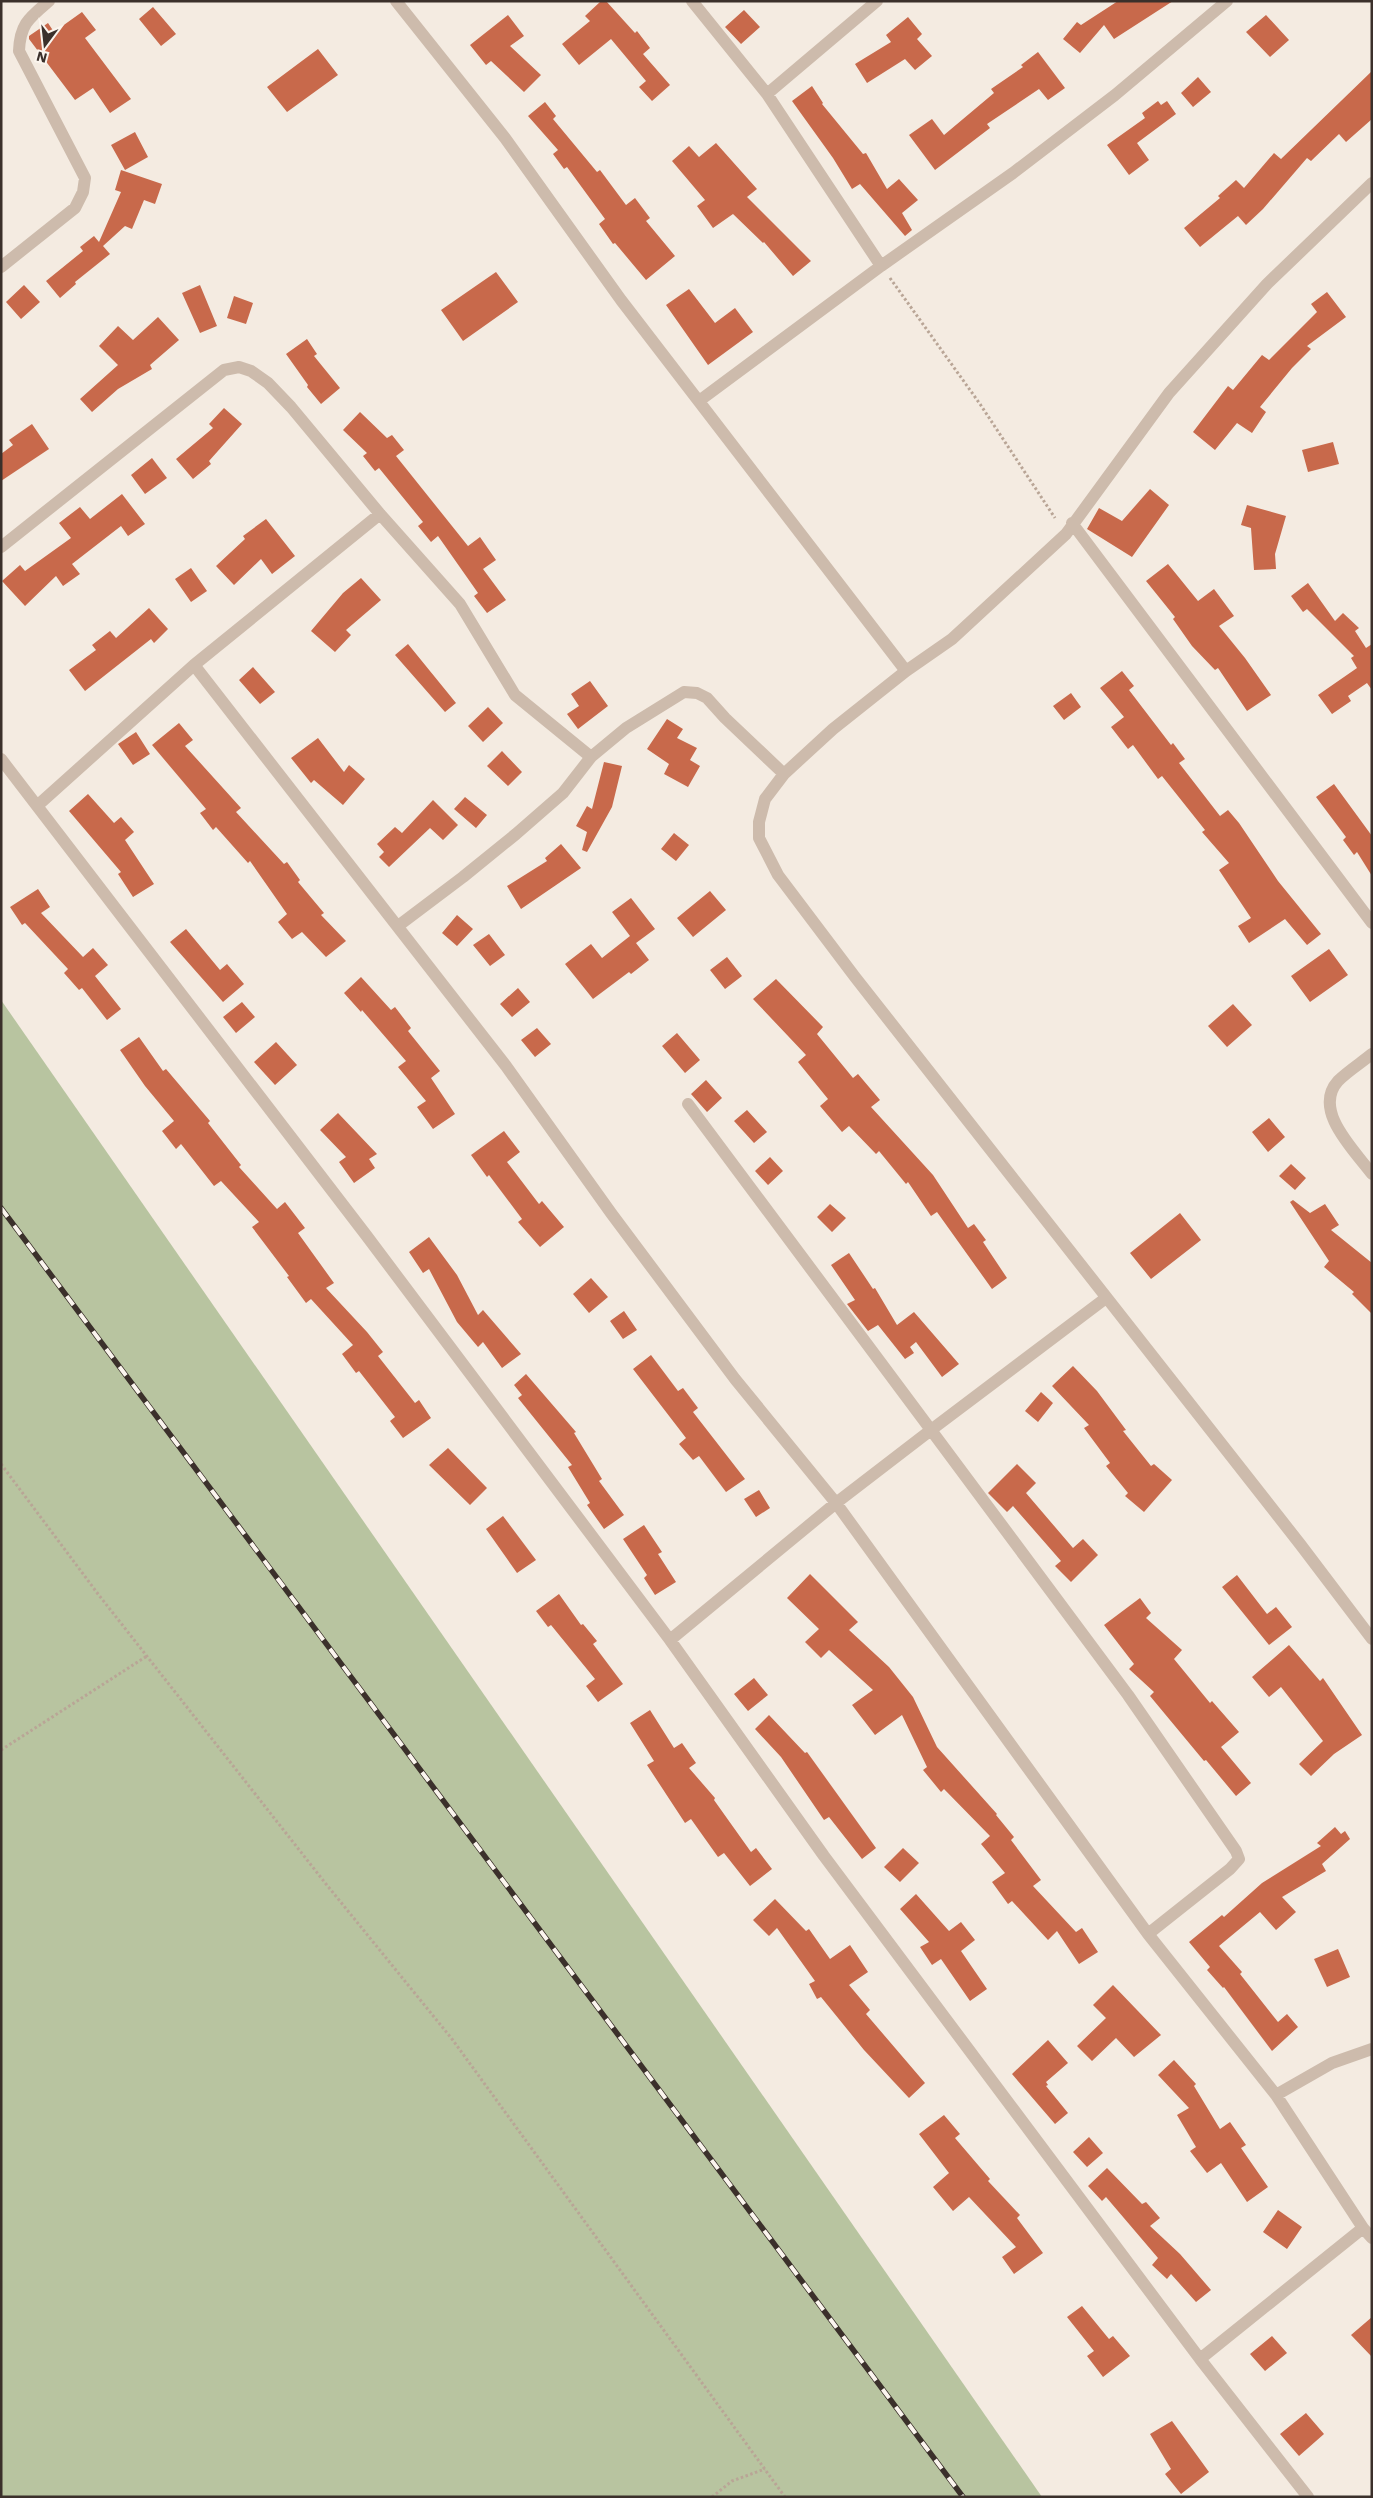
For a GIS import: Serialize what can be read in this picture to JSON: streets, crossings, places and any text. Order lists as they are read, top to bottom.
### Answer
{
  "north": "bottom"
}
